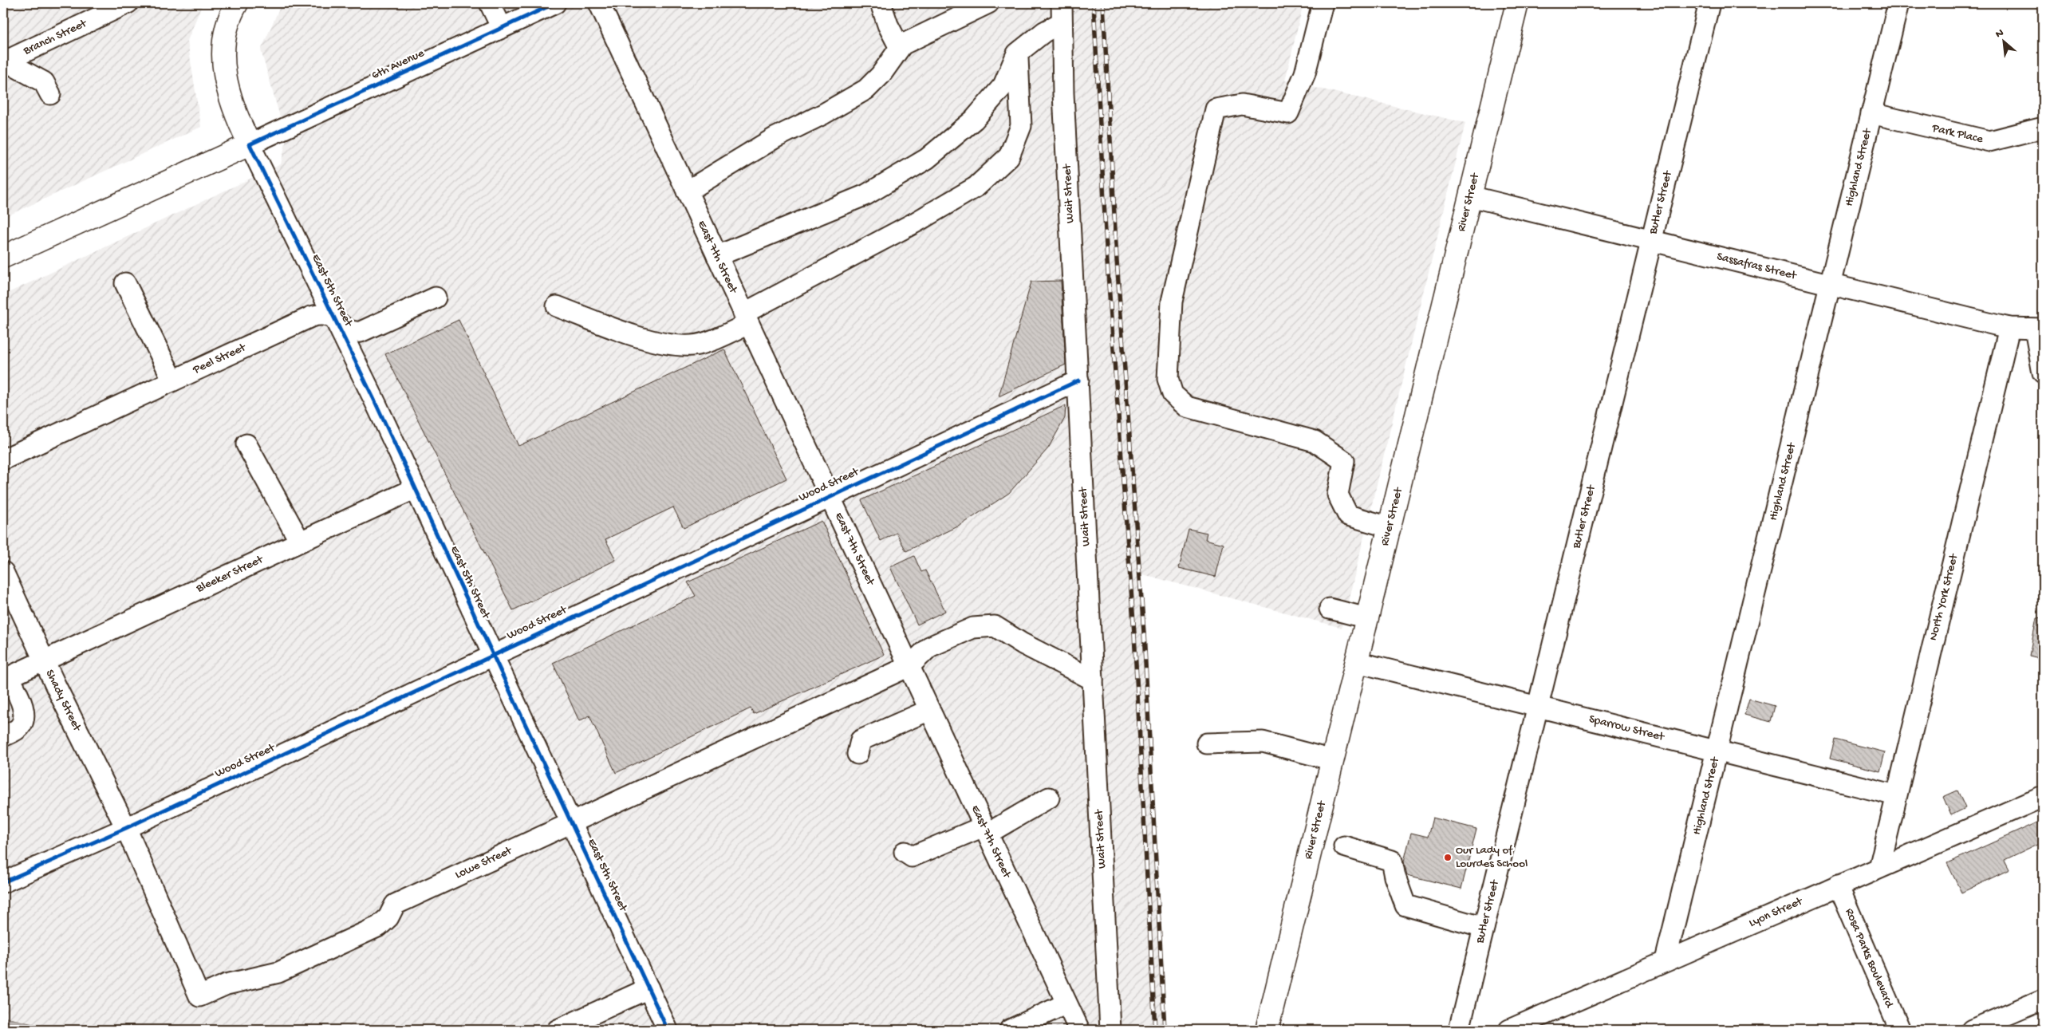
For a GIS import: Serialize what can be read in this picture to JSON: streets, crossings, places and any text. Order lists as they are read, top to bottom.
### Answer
{
  "streets": {
    "main road": ["River Street", "East 5th Street"],
    "street": [
      "Branch Street",
      "6th Avenue",
      "Park Place",
      "Highland Street",
      "Wait Street",
      "Butler Street",
      "East 7th Street",
      "Sassafras Street",
      "Peel Street",
      "Wood Street",
      "Bleeker Street",
      "North York Street",
      "Shady Street",
      "Sparrow Street",
      "Lowe Street",
      "Lyon Street",
      "Rosa Parks Boulevard"
    ]
  },
  "crossings": [
    ["6th Avenue", "East 5th Street"],
    ["Park Place", "Highland Street"],
    ["Highland Street", "Sassafras Street"],
    ["Highland Street", "Sparrow Street"],
    ["Highland Street", "Lyon Street"],
    ["Wait Street", "Wood Street"],
    ["Wait Street", "Lowe Street"],
    ["River Street", "Sassafras Street"],
    ["River Street", "Sparrow Street"],
    ["Butler Street", "Sassafras Street"],
    ["Butler Street", "Sparrow Street"],
    ["East 7th Street", "Wood Street"],
    ["East 7th Street", "Lowe Street"],
    ["Sassafras Street", "North York Street"],
    ["East 5th Street", "Peel Street"],
    ["East 5th Street", "Wood Street"],
    ["East 5th Street", "Bleeker Street"],
    ["East 5th Street", "Lowe Street"],
    ["Wood Street", "Shady Street"],
    ["Bleeker Street", "Shady Street"],
    ["North York Street", "Sparrow Street"],
    ["North York Street", "Lyon Street"],
    ["Shady Street", "Lowe Street"],
    ["Lyon Street", "Rosa Parks Boulevard"]
  ],
  "places": ["Our Lady of Lourdes School"],
  "north": "top left"
}
